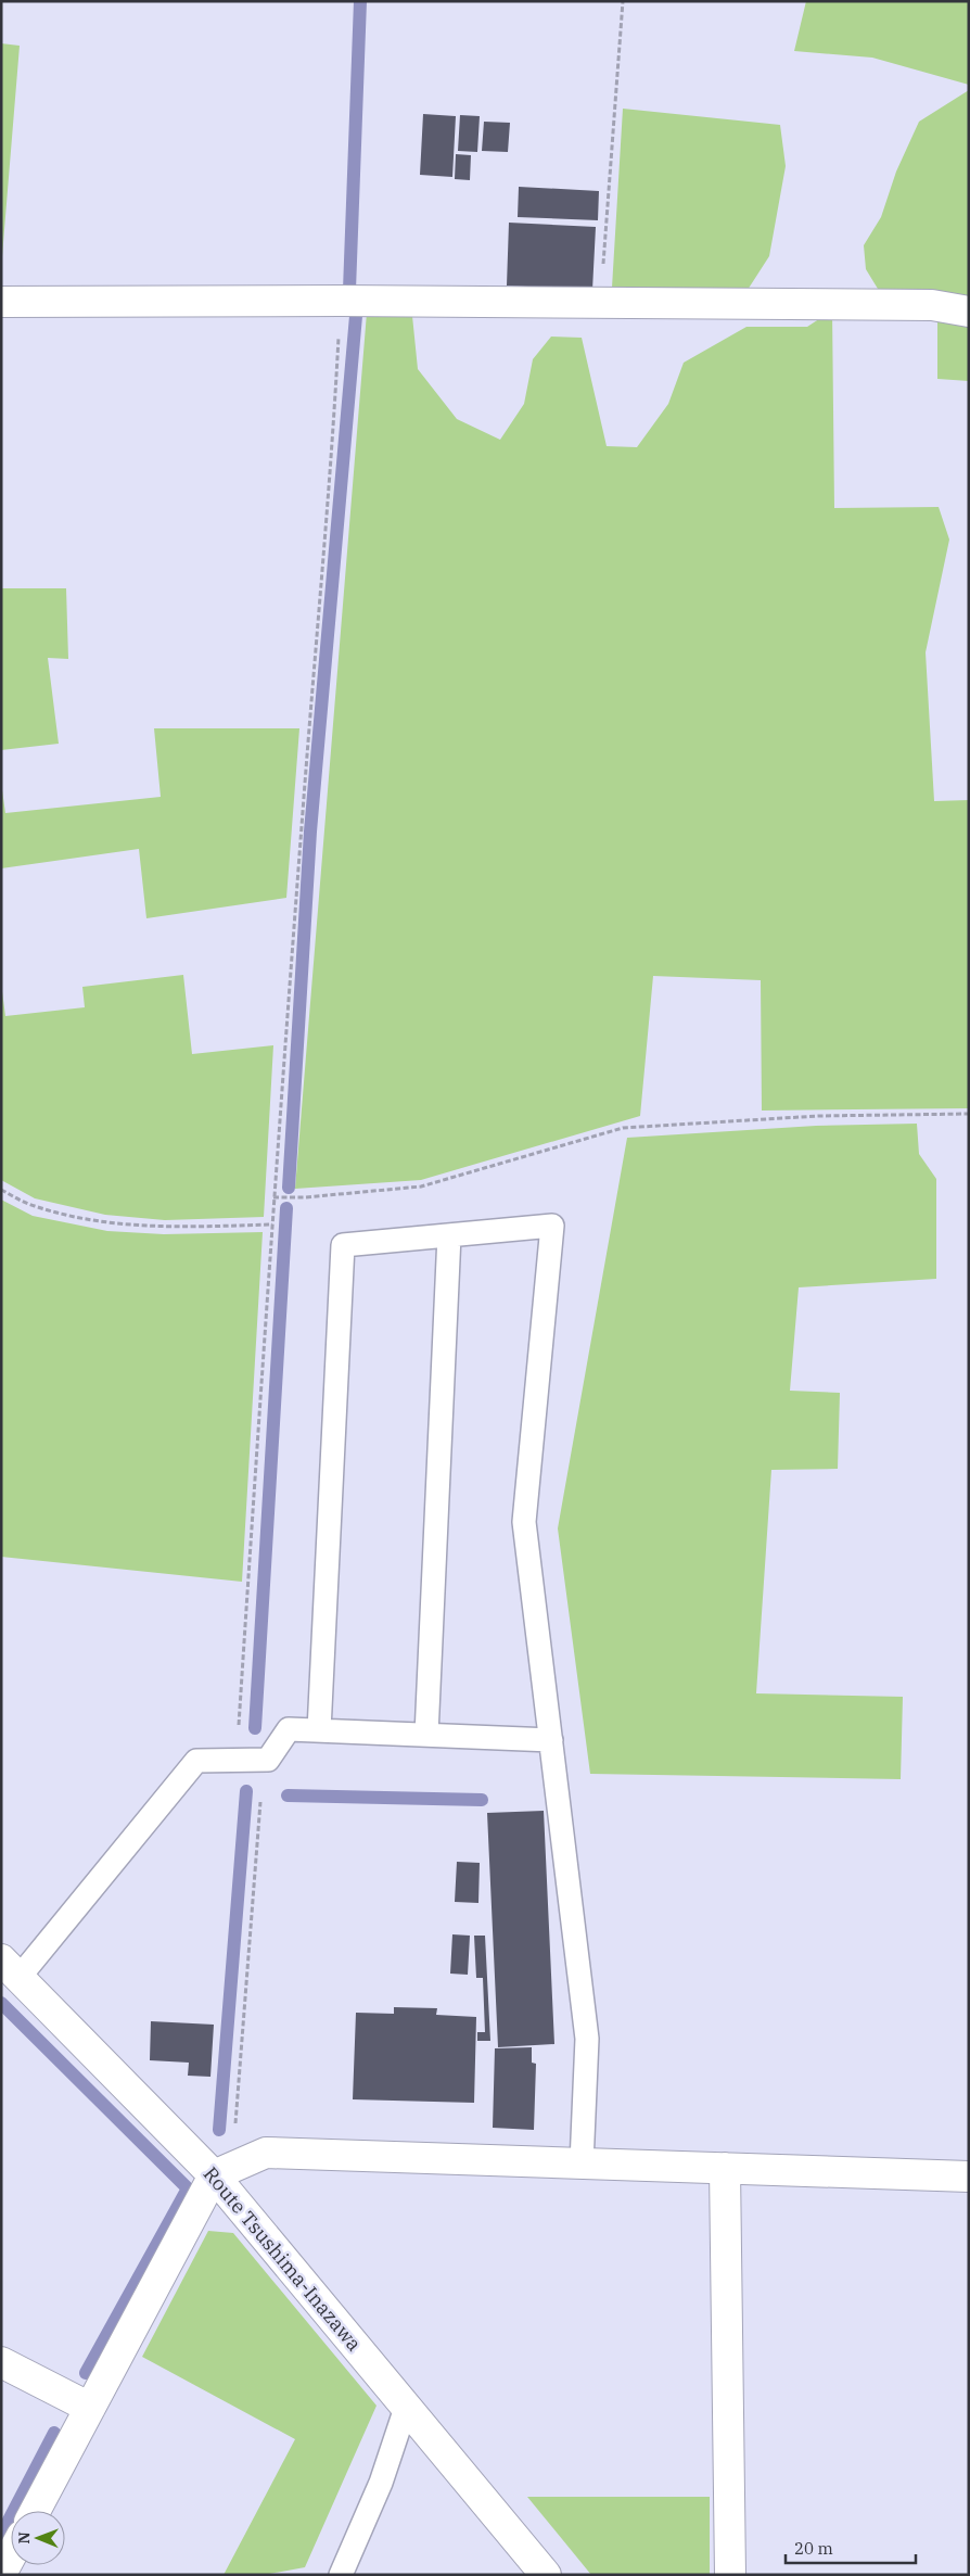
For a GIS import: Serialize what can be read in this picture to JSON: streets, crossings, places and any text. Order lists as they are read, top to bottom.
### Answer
{
  "streets": {
    "street": ["Route Tsushima-Inazawa"]
  },
  "scale_bar": "20 m",
  "north": "left"
}
